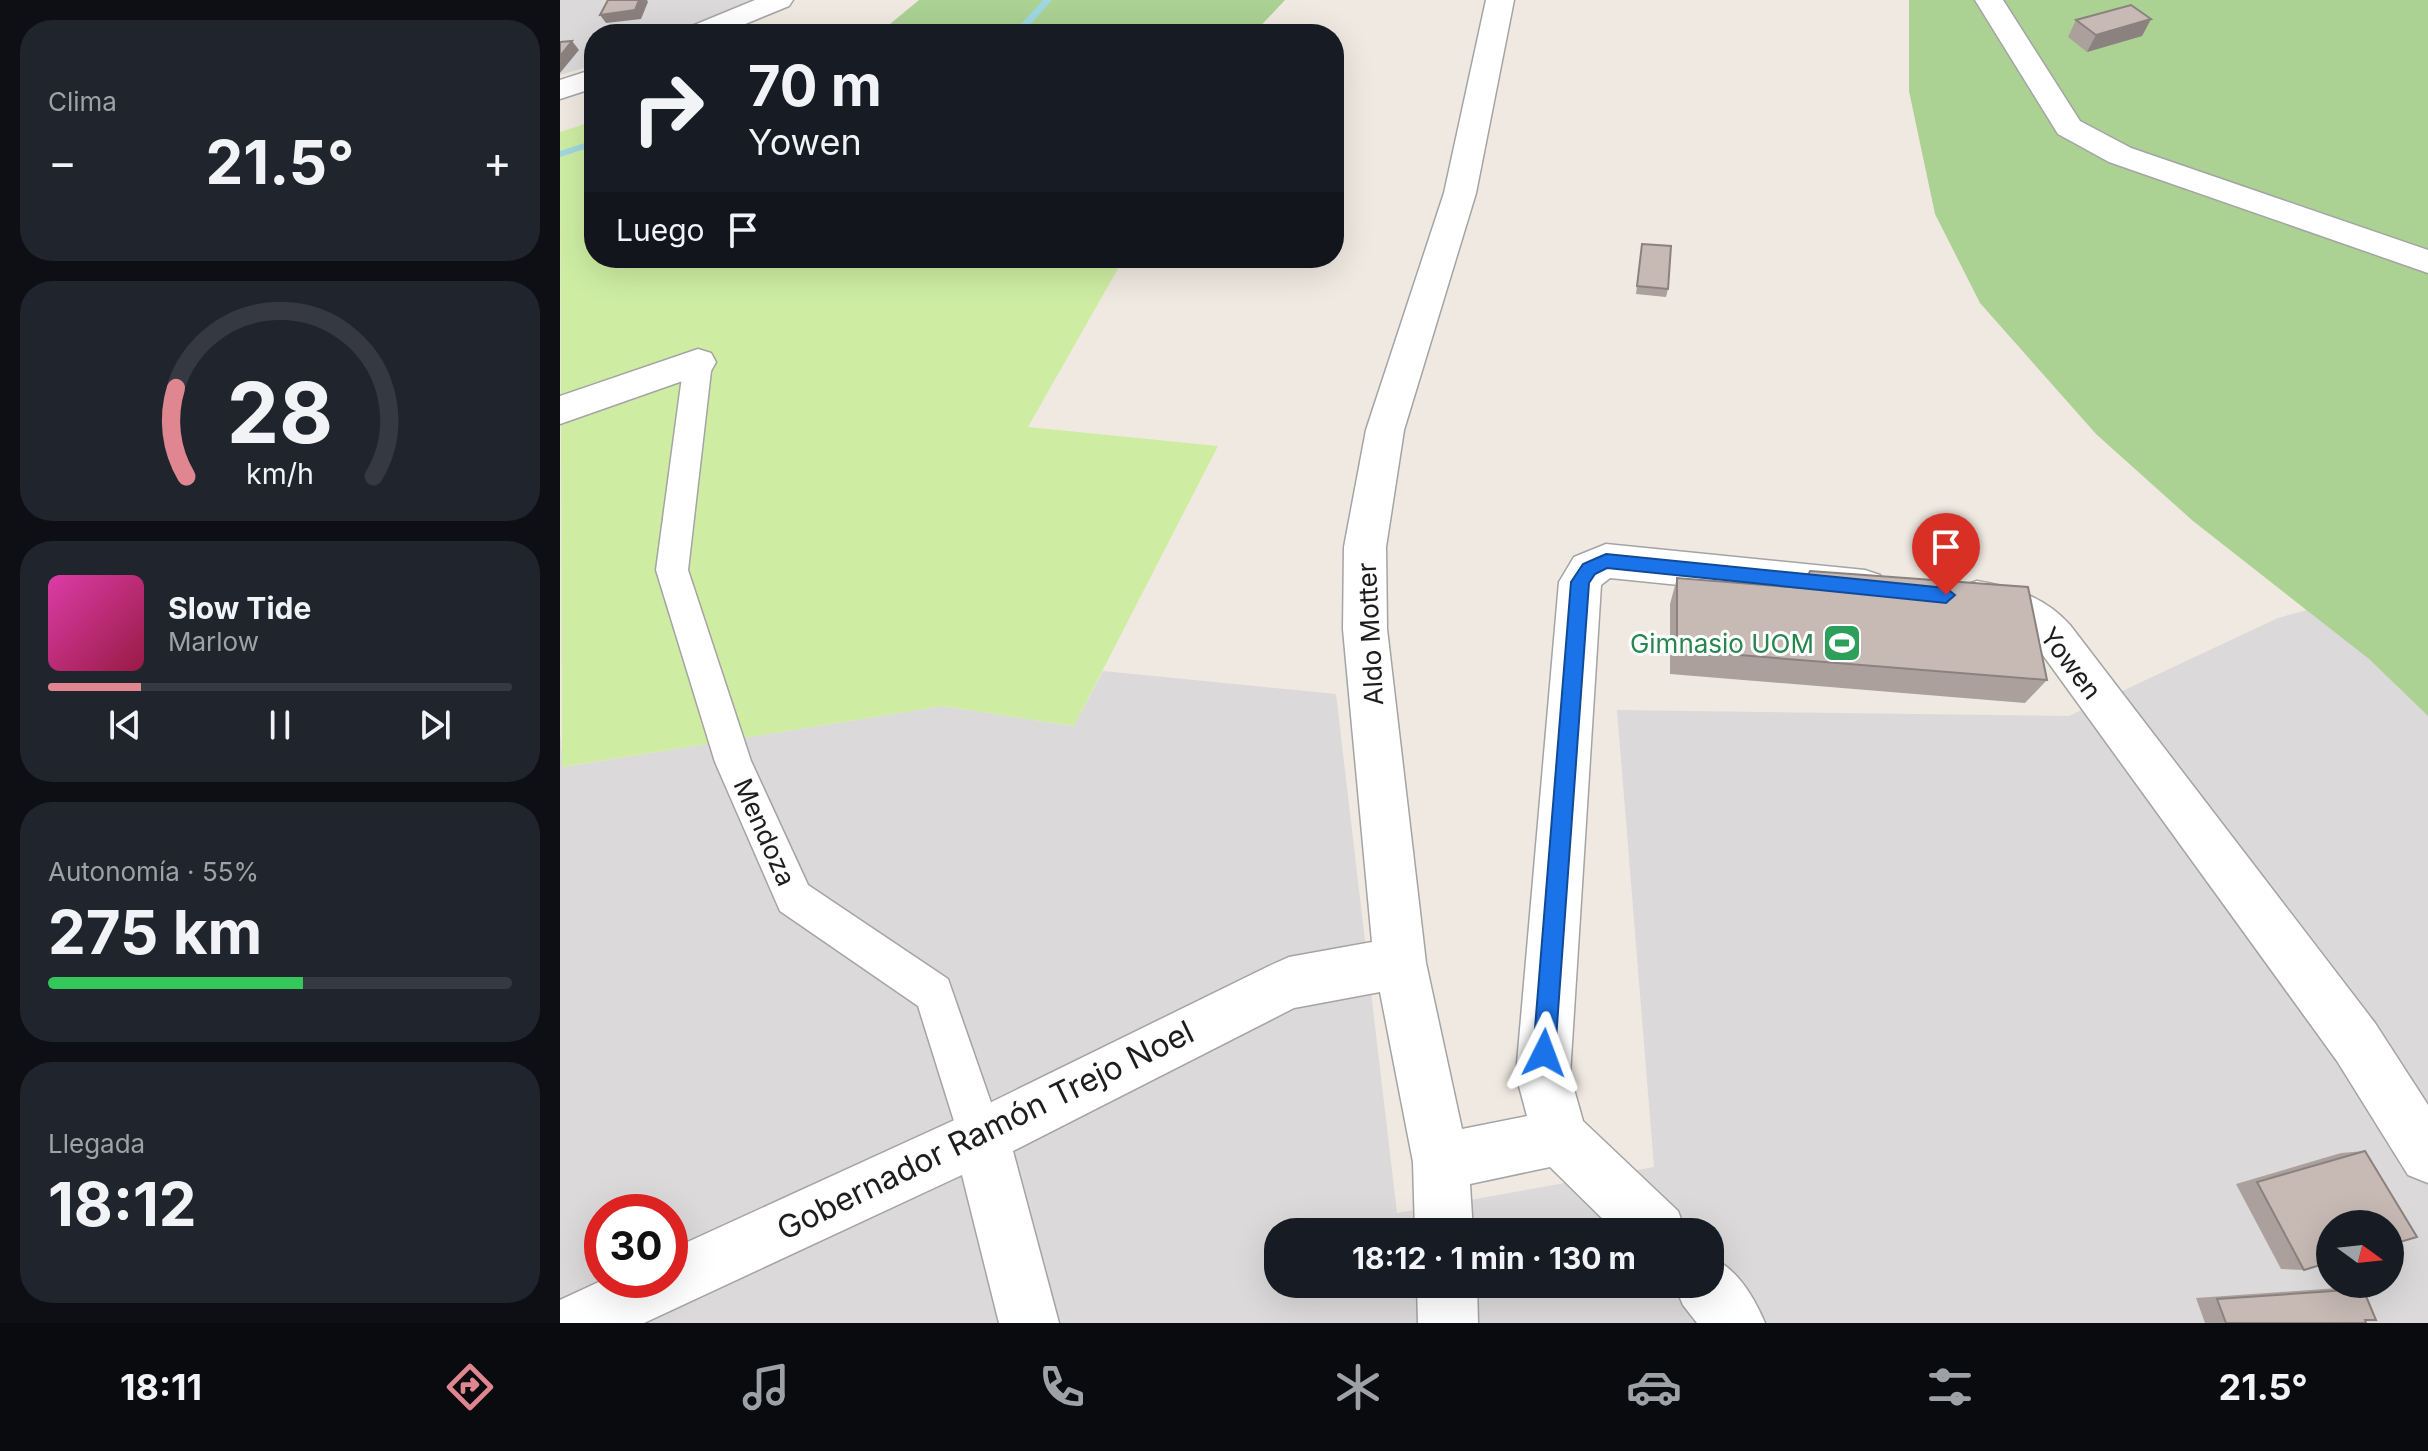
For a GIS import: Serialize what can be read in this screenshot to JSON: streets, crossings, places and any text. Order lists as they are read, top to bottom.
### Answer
{
  "streets": {
    "street": [
      "Aldo Motter",
      "Yowen",
      "Mendoza",
      "Gobernador Ramón Trejo Noel"
    ]
  },
  "crossings": [
    ["Aldo Motter", "Gobernador Ramón Trejo Noel"],
    ["Mendoza", "Gobernador Ramón Trejo Noel"]
  ],
  "places": {
    "sports": ["Gimnasio UOM"]
  },
  "north": "right",
  "page": {
    "tile": [
      "Clima",
      ["Autonomía · 55%", "275 km"],
      ["Llegada", "18:12"]
    ],
    "turn": ["70 m", "Yowen"],
    "heat": ["−", "21.5°", "+"],
    "then": "Luego",
    "song": ["Slow Tide", "Marlow"],
    "limit": "30",
    "trip": "18:12 · 1 min · 130 m",
    "tabs": ["18:11", "21.5°"],
    "gauge": ["28", "km/h"]
  }
}
